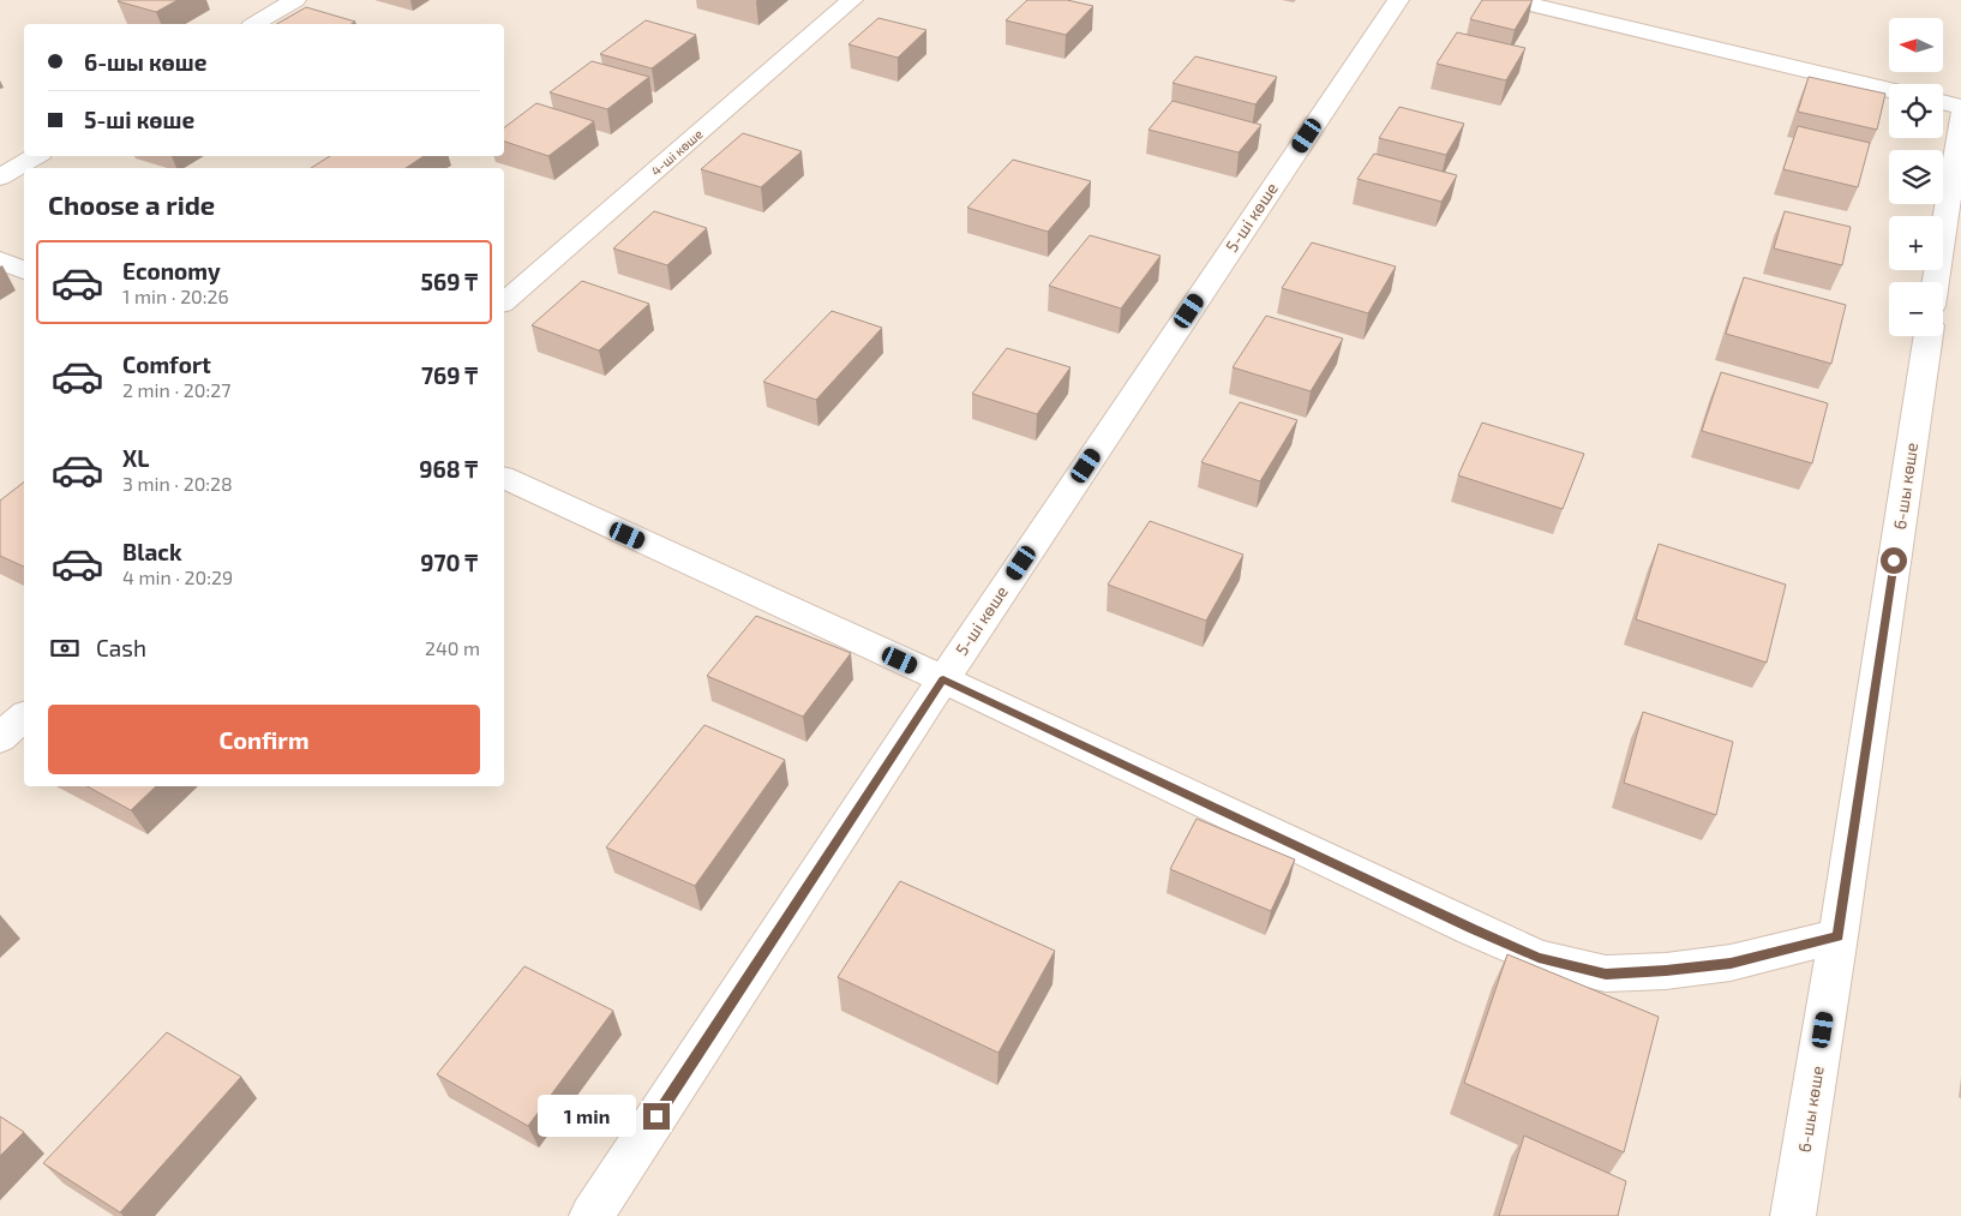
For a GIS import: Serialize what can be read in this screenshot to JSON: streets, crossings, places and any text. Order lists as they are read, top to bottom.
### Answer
{
  "streets": {
    "street": ["4-ші көше", "5-ші көше", "6-шы көше"]
  },
  "north": "left",
  "page": {
    "map_buttons": ["+", "−"],
    "banner": ["6-шы көше", "5-ші көше"],
    "heading": "Choose a ride",
    "list": [
      {
        "name": "Economy",
        "note": "1 min · 20:26",
        "value": "569 ₸"
      },
      {
        "name": "Comfort",
        "note": "2 min · 20:27",
        "value": "769 ₸"
      },
      {
        "name": "XL",
        "note": "3 min · 20:28",
        "value": "968 ₸"
      },
      {
        "name": "Black",
        "note": "4 min · 20:29",
        "value": "970 ₸"
      }
    ],
    "pay": ["Cash", "240 m"],
    "buttons": "Confirm",
    "bubble": "1 min"
  }
}
